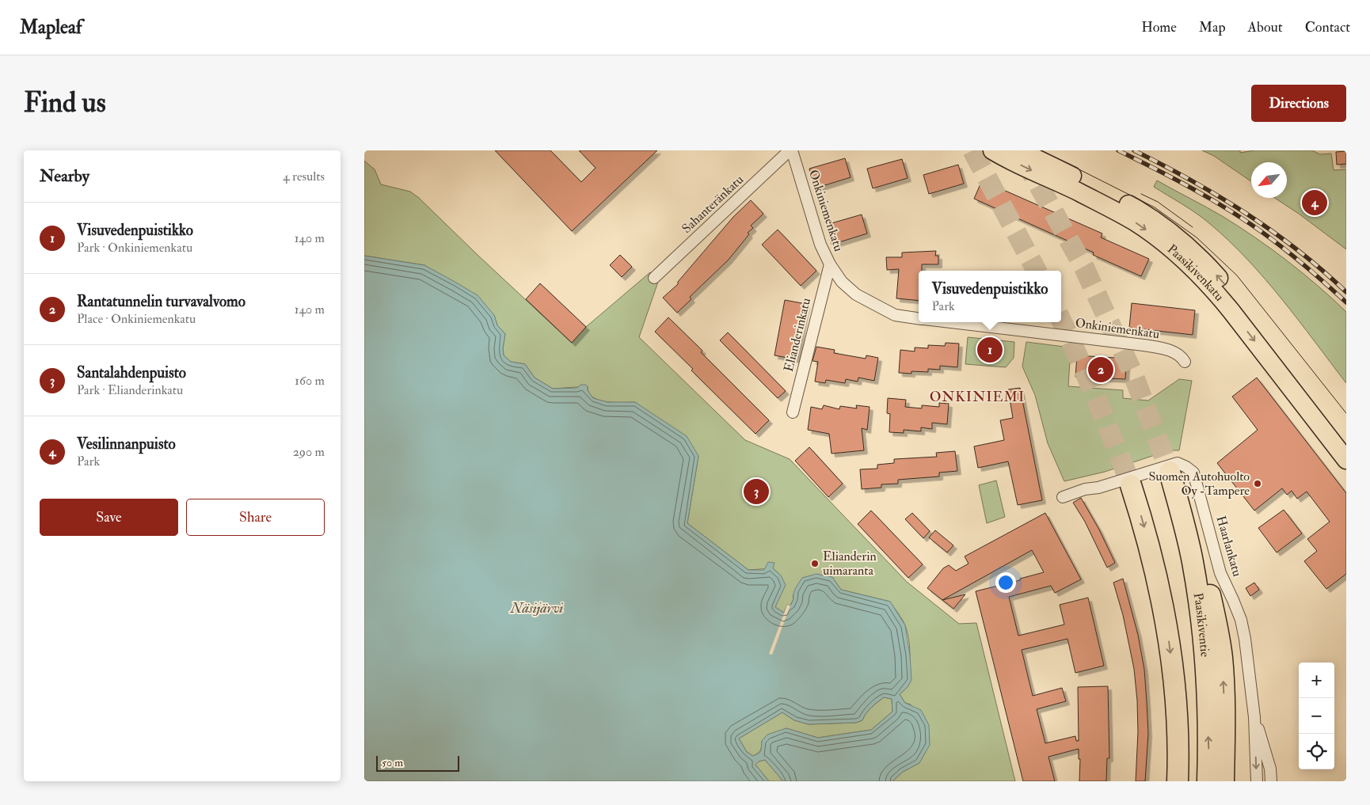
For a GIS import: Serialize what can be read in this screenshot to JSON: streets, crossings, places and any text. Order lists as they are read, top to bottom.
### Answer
{
  "streets": {
    "highway": ["Paasikiventie"],
    "main road": ["Paasikivenkatu"],
    "street": [
      "Sahanteränkatu",
      "Onkiniemenkatu",
      "Elianderinkatu",
      "Haarlankatu"
    ]
  },
  "crossings": [
    ["Sahanteränkatu", "Onkiniemenkatu"],
    ["Onkiniemenkatu", "Elianderinkatu"]
  ],
  "districts": ["ONKINIEMI"],
  "water": ["Näsijärvi"],
  "places": ["Suomen Autohuolto Oy -Tampere", "Elianderin uimaranta"],
  "scale_bar": "50 m",
  "north": "bottom left",
  "page": {
    "header": "Mapleaf",
    "nav": [
      "Home",
      "Map",
      "About",
      "Contact"
    ],
    "buttons": [
      "Directions",
      ["Save", "Share"]
    ],
    "title": "Find us",
    "heading": ["Nearby", "4 results"],
    "pins": [
      "4",
      "1",
      "2",
      "3"
    ],
    "list": [
      {
        "mark": "1",
        "name": "Visuvedenpuistikko",
        "note": "Park · Onkiniemenkatu",
        "value": "140 m"
      },
      {
        "mark": "2",
        "name": "Rantatunnelin turvavalvomo",
        "note": "Place · Onkiniemenkatu",
        "value": "140 m"
      },
      {
        "mark": "3",
        "name": "Santalahdenpuisto",
        "note": "Park · Elianderinkatu",
        "value": "160 m"
      },
      {
        "mark": "4",
        "name": "Vesilinnanpuisto",
        "note": "Park",
        "value": "290 m"
      }
    ],
    "popup": ["Visuvedenpuistikko", "Park"],
    "map_buttons": ["+", "−"],
    "scale": "50 m"
  }
}
